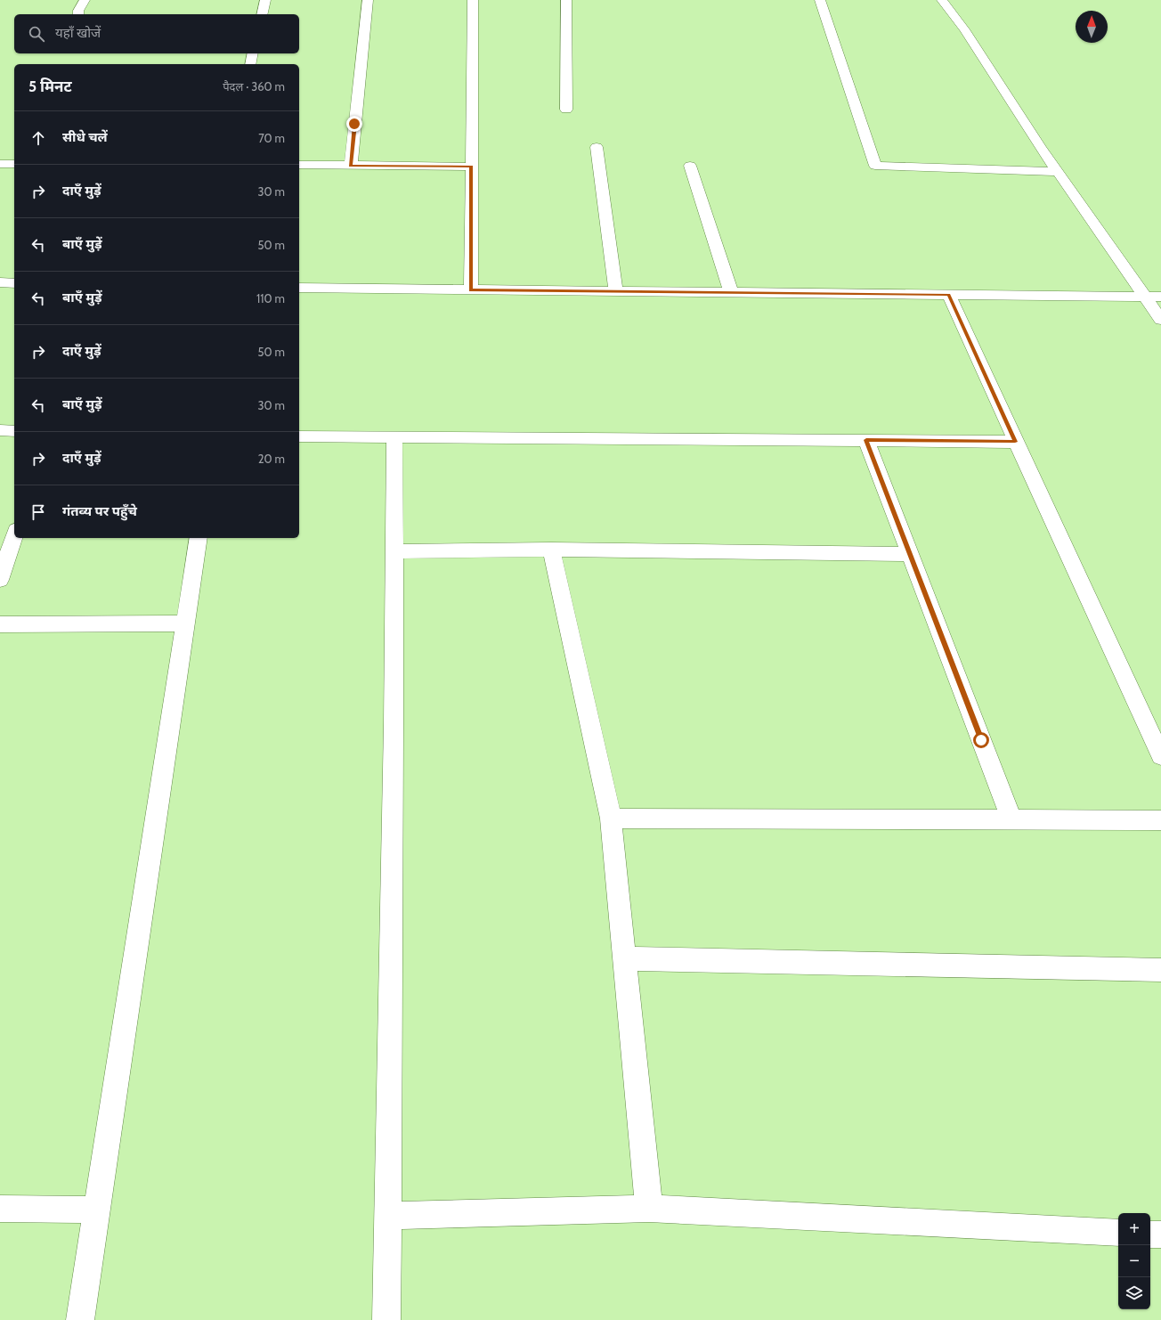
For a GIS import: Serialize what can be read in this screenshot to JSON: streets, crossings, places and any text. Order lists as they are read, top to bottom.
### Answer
{
  "north": "top",
  "page": {
    "search": "यहाँ खोजें",
    "heading": ["5 मिनट", "पैदल · 360 m"],
    "list": [
      ["सीधे चलें", "70 m"],
      ["दाएँ मुड़ें", "30 m"],
      ["बाएँ मुड़ें", "50 m"],
      ["बाएँ मुड़ें", "110 m"],
      ["दाएँ मुड़ें", "50 m"],
      ["बाएँ मुड़ें", "30 m"],
      ["दाएँ मुड़ें", "20 m"],
      "गंतव्य पर पहुँचे"
    ],
    "map_buttons": ["+", "−"]
  }
}
